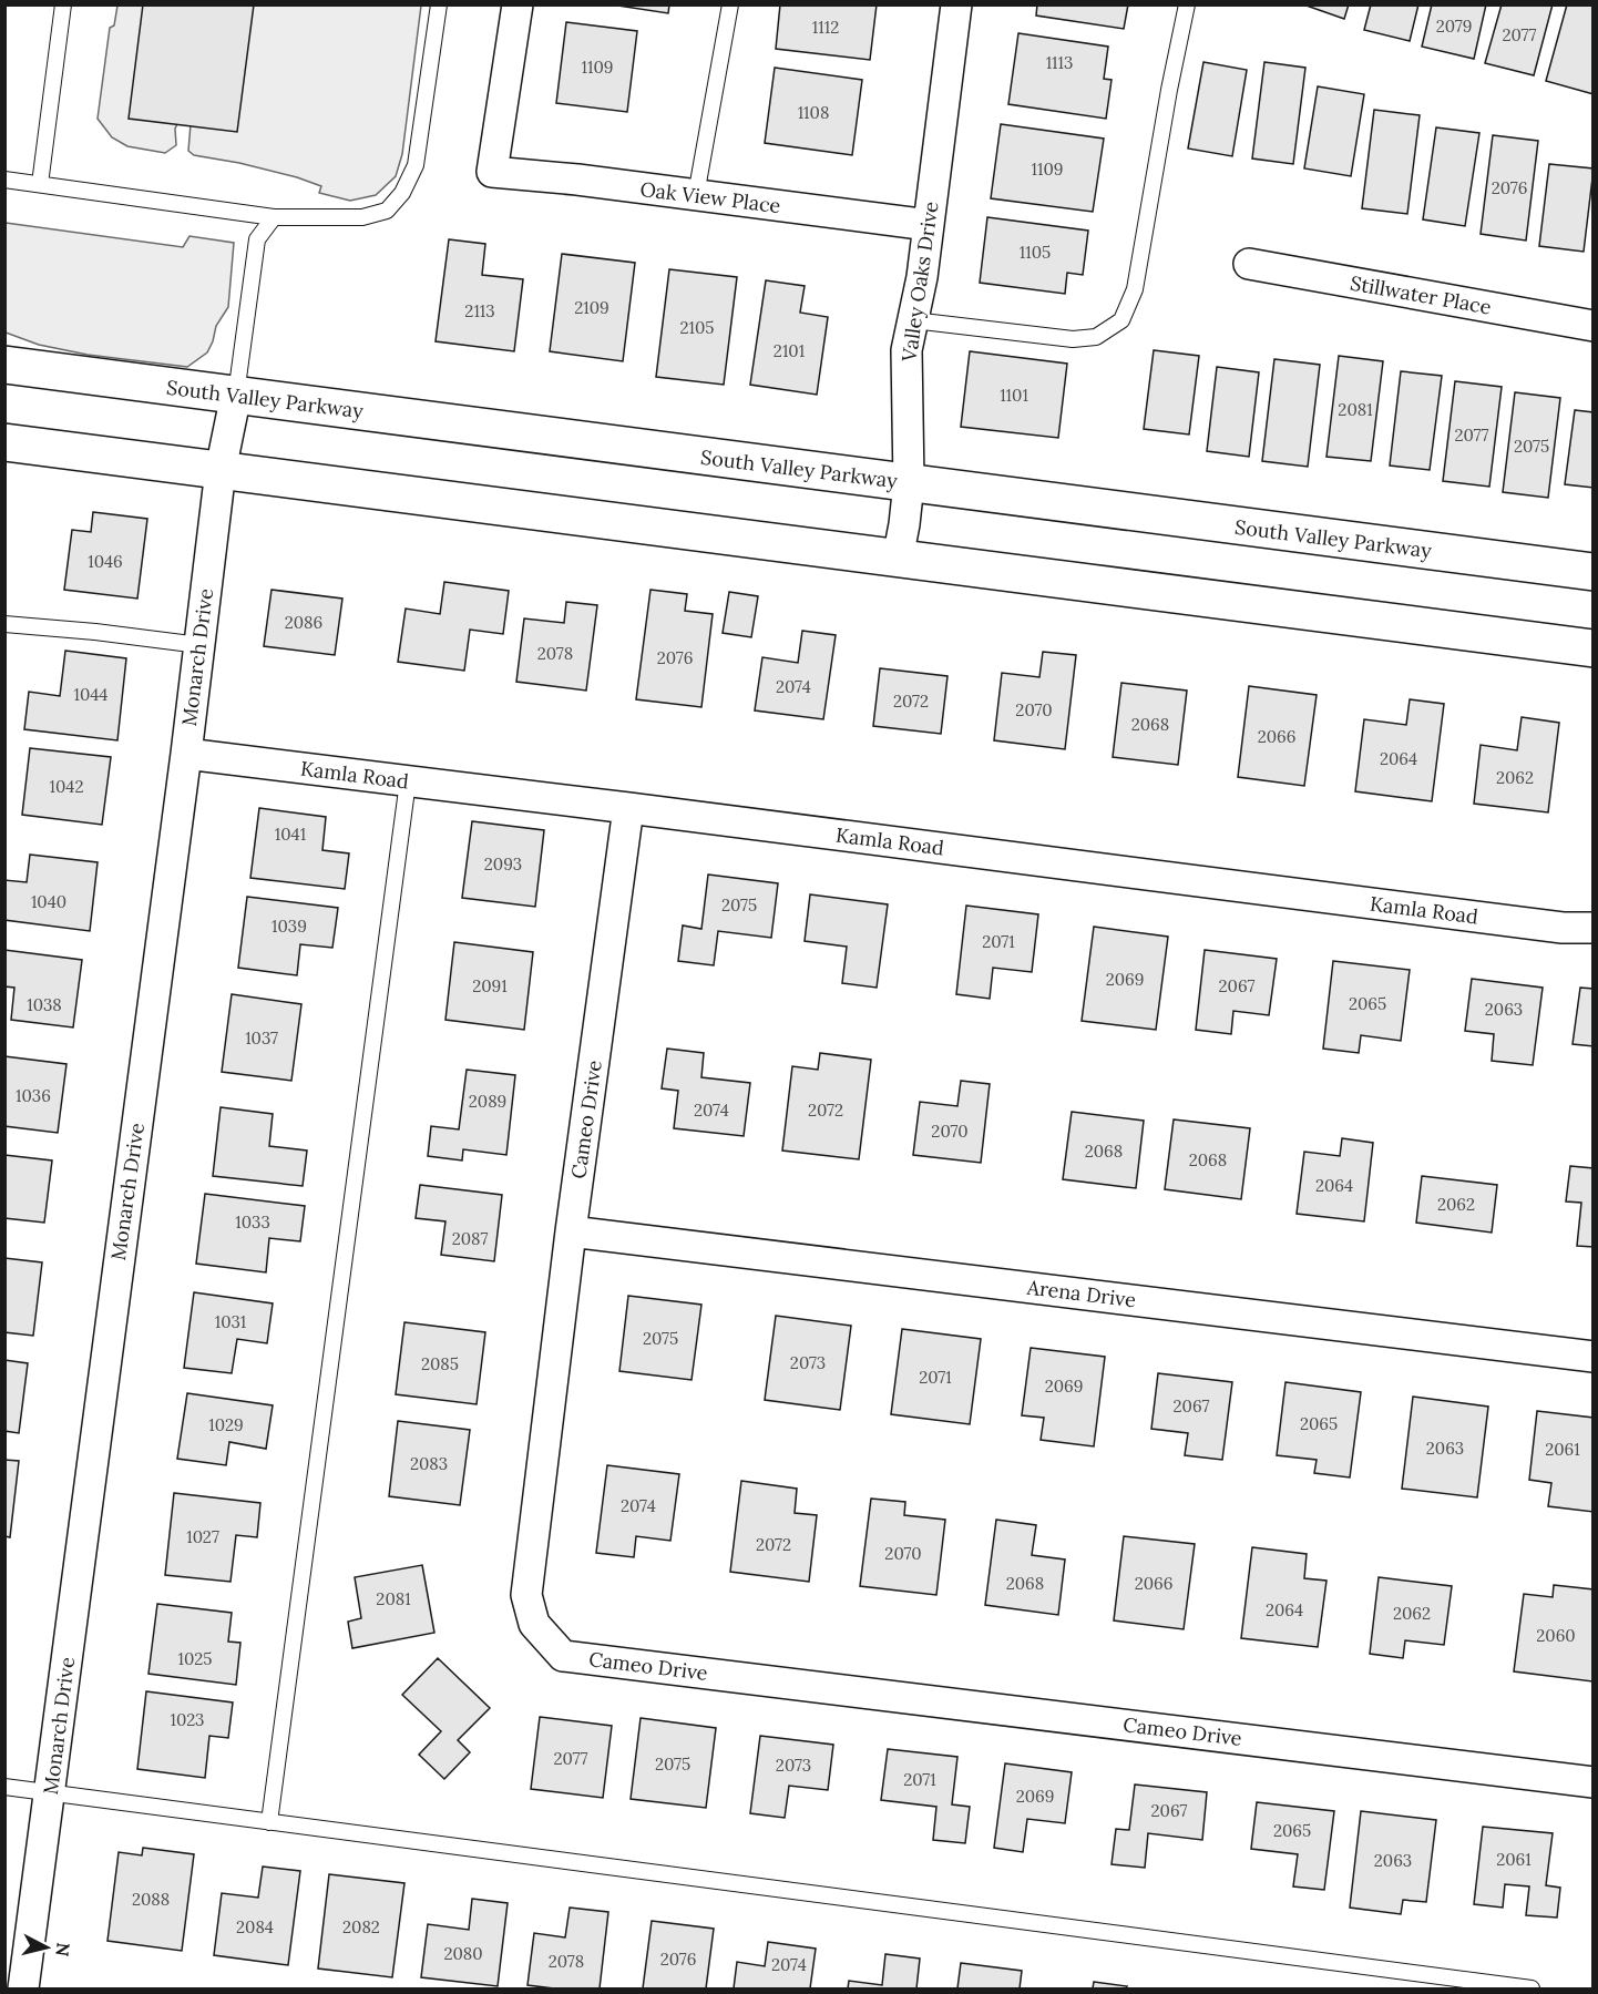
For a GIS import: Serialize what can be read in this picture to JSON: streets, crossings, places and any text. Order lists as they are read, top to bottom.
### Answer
{
  "streets": {
    "main road": ["South Valley Parkway"],
    "street": [
      "Oak View Place",
      "Valley Oaks Drive",
      "Stillwater Place",
      "Monarch Drive",
      "Kamla Road",
      "Cameo Drive",
      "Arena Drive"
    ]
  },
  "crossings": [
    ["Oak View Place", "Valley Oaks Drive"],
    ["Valley Oaks Drive", "South Valley Parkway"],
    ["South Valley Parkway", "Monarch Drive"],
    ["Monarch Drive", "Kamla Road"],
    ["Kamla Road", "Cameo Drive"],
    ["Cameo Drive", "Arena Drive"]
  ],
  "house_numbers": [
    "2079",
    "1112",
    "2077",
    "1113",
    "1109",
    "1108",
    "1109",
    "2076",
    "1105",
    "2109",
    "2113",
    "2105",
    "2101",
    "1101",
    "2081",
    "2077",
    "2075",
    "1046",
    "2086",
    "2078",
    "2076",
    "2074",
    "1044",
    "2072",
    "2070",
    "2068",
    "2066",
    "2064",
    "2062",
    "1042",
    "1041",
    "2093",
    "1040",
    "2075",
    "1039",
    "2071",
    "2069",
    "2091",
    "2067",
    "2065",
    "1038",
    "2063",
    "1037",
    "1036",
    "2089",
    "2074",
    "2072",
    "2070",
    "2068",
    "2068",
    "2064",
    "2062",
    "1033",
    "2087",
    "1031",
    "2075",
    "2073",
    "2085",
    "2071",
    "2069",
    "2067",
    "2065",
    "1029",
    "2063",
    "2061",
    "2083",
    "2074",
    "1027",
    "2072",
    "2070",
    "2068",
    "2066",
    "2081",
    "2064",
    "2062",
    "2060",
    "1025",
    "1023",
    "2077",
    "2075",
    "2073",
    "2071",
    "2069",
    "2067",
    "2065",
    "2061",
    "2063",
    "2088",
    "2084",
    "2082",
    "2080",
    "2076",
    "2078",
    "2074"
  ],
  "north": "right"
}
